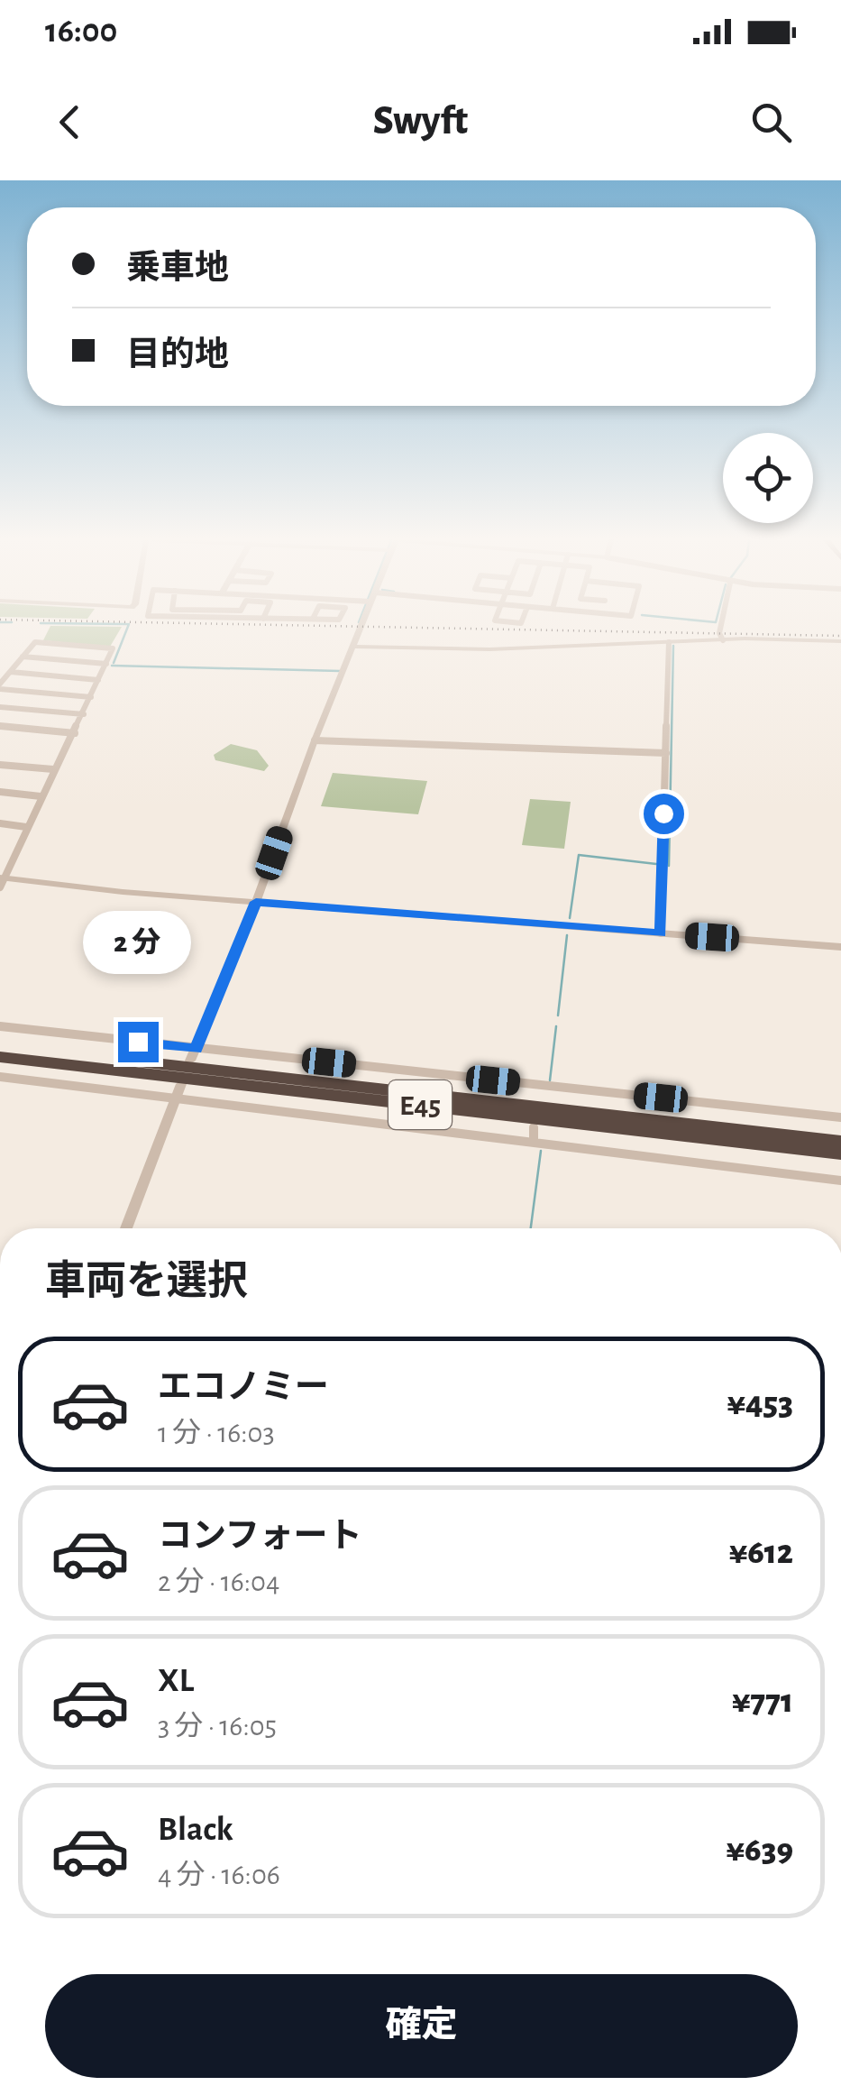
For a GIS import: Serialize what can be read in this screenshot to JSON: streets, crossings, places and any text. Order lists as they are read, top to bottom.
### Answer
{
  "streets": {
    "highway": ["E45"]
  },
  "page": {
    "status": "16:00",
    "header": "Swyft",
    "banner": ["乗車地", "目的地"],
    "bubble": "2 分",
    "heading": "車両を選択",
    "list": [
      {
        "name": "エコノミー",
        "note": "1 分 · 16:03",
        "value": "¥453"
      },
      {
        "name": "コンフォート",
        "note": "2 分 · 16:04",
        "value": "¥612"
      },
      {
        "name": "XL",
        "note": "3 分 · 16:05",
        "value": "¥771"
      },
      {
        "name": "Black",
        "note": "4 分 · 16:06",
        "value": "¥639"
      }
    ],
    "buttons": "確定"
  }
}
